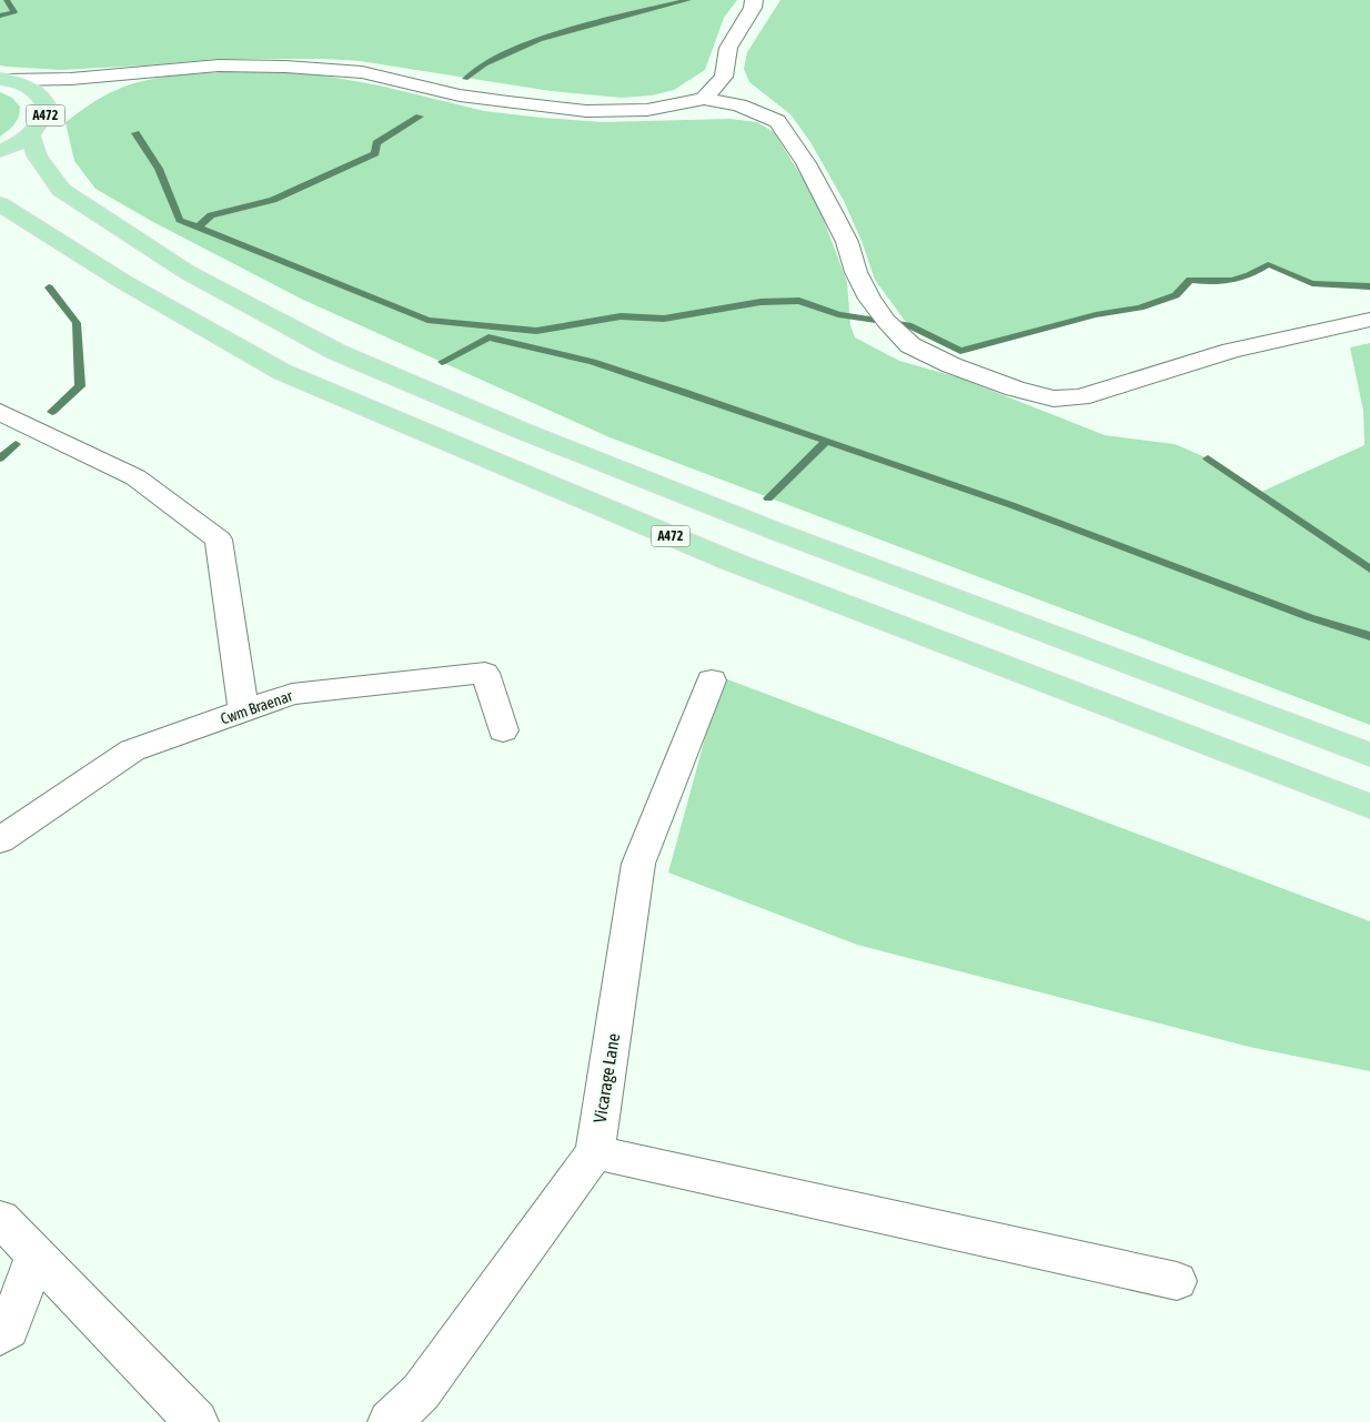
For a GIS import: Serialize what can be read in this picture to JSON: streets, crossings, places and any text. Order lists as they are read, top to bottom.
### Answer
{
  "streets": {
    "main road": ["A472"],
    "street": ["Cwm Braenar", "Vicarage Lane"]
  }
}
